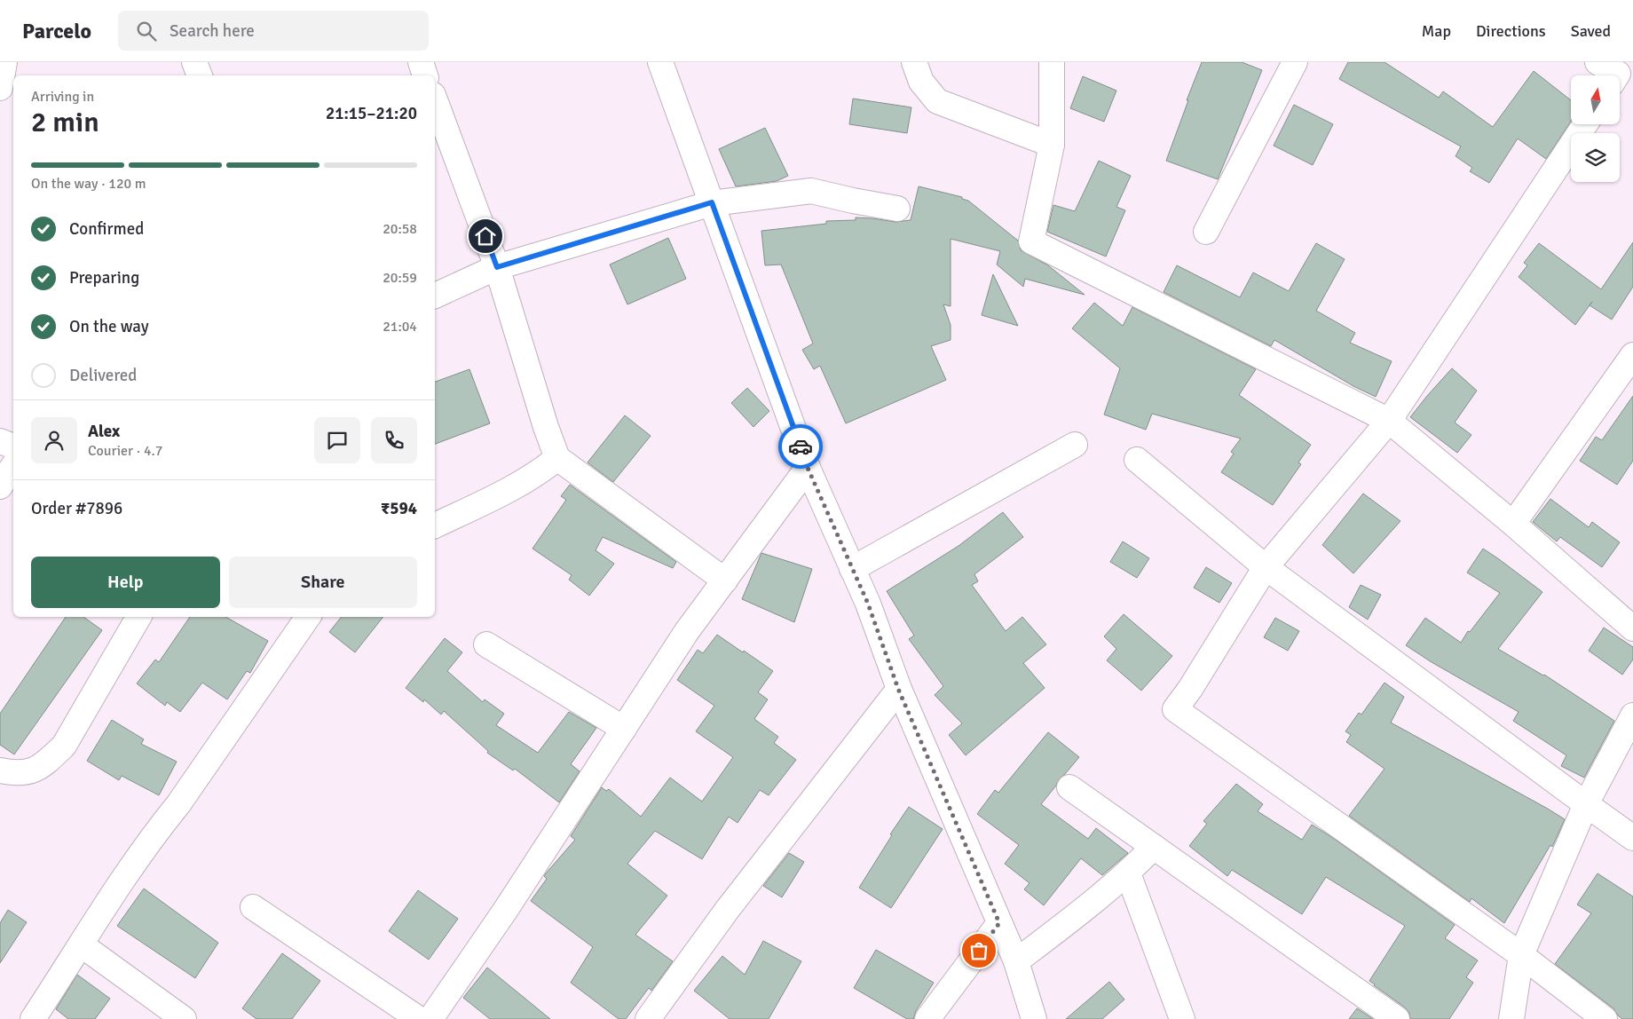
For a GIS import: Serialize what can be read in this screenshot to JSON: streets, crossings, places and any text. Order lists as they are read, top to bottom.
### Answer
{
  "north": "top",
  "page": {
    "header": "Parcelo",
    "search": "Search here",
    "nav": ["Map", "Directions", "Saved"],
    "heading": ["2 min", "Arriving in", "21:15–21:20"],
    "panel": [
      "Alex",
      "Courier · 4.7",
      "Order #7896",
      "₹594"
    ],
    "bar": "On the way · 120 m",
    "list": [
      ["Confirmed", "20:58"],
      ["Preparing", "20:59"],
      ["On the way", "21:04"],
      "Delivered"
    ],
    "buttons": ["Help", "Share"]
  }
}
